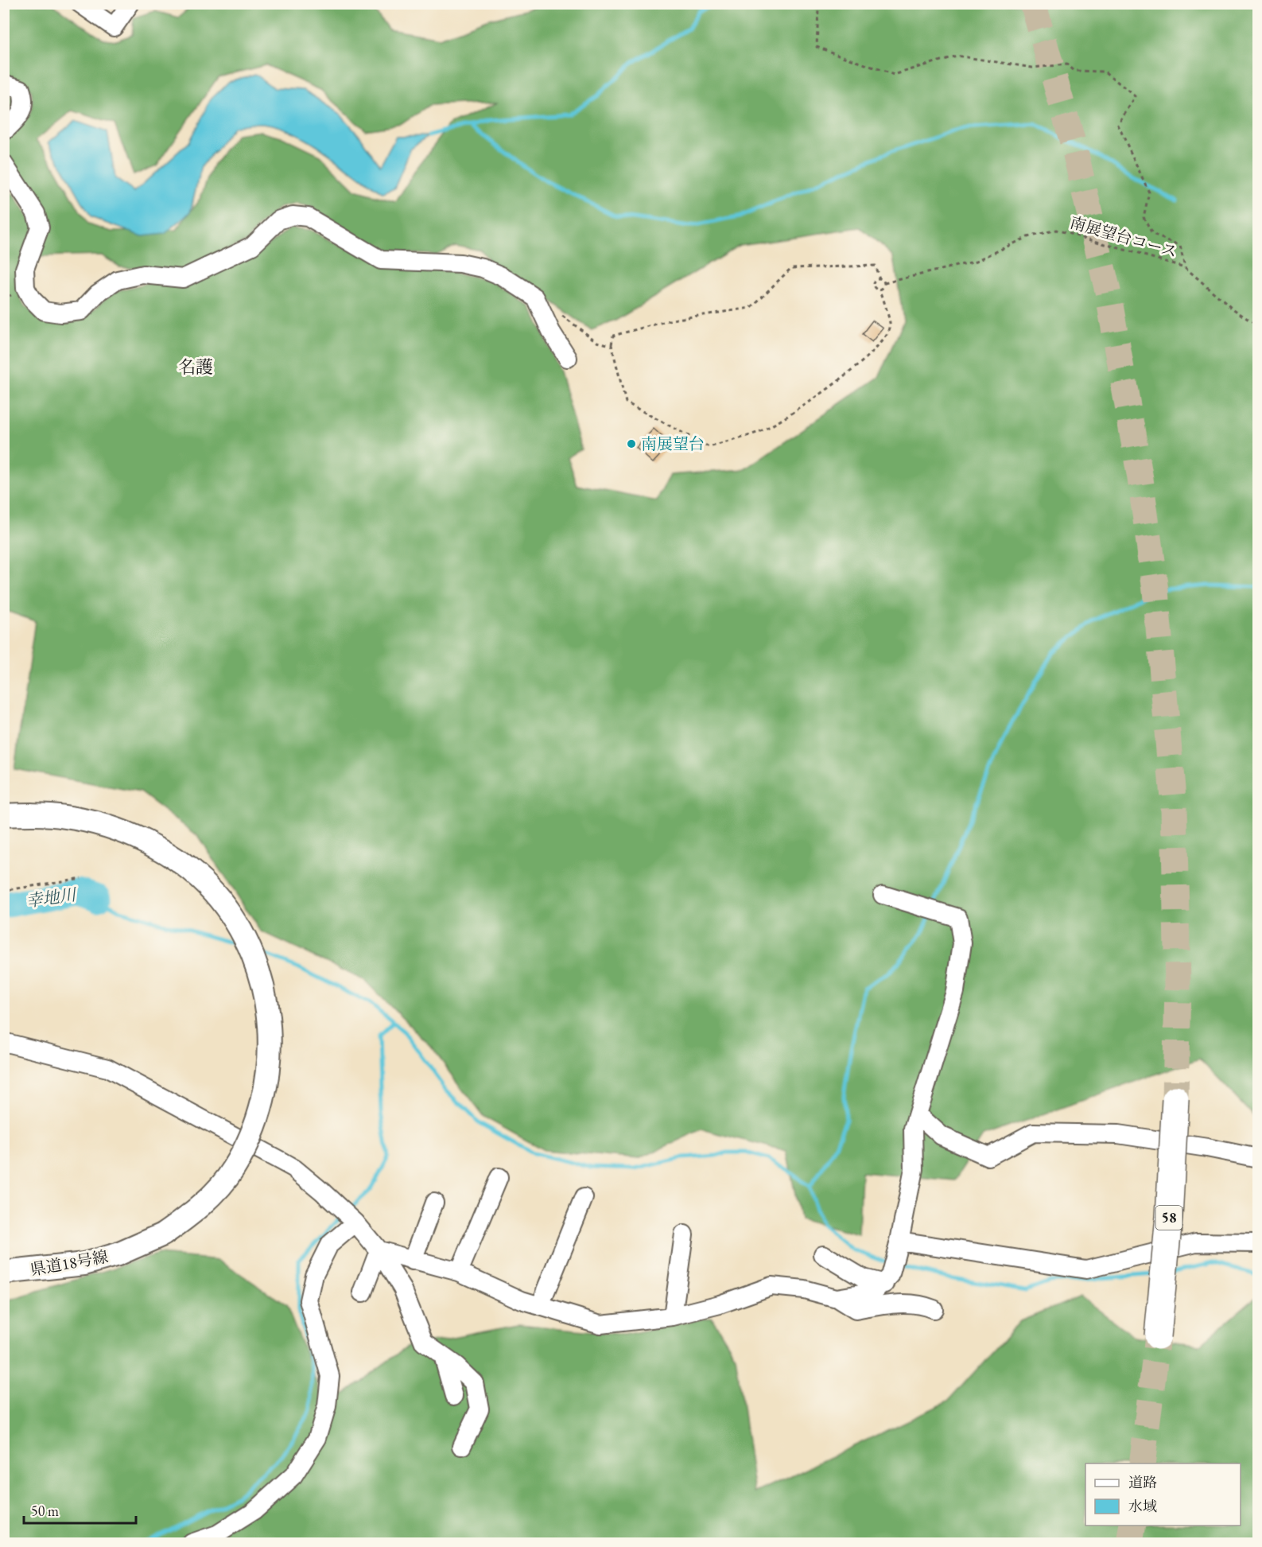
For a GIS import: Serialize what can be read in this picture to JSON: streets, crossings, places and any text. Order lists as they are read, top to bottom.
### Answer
{
  "streets": {
    "highway": ["58"],
    "main road": ["県道18号線"],
    "path": ["南展望台コース"]
  },
  "districts": ["名護"],
  "water": ["幸地川"],
  "places": ["南展望台"],
  "legend": ["道路", "水域"],
  "scale_bar": "50 m"
}
